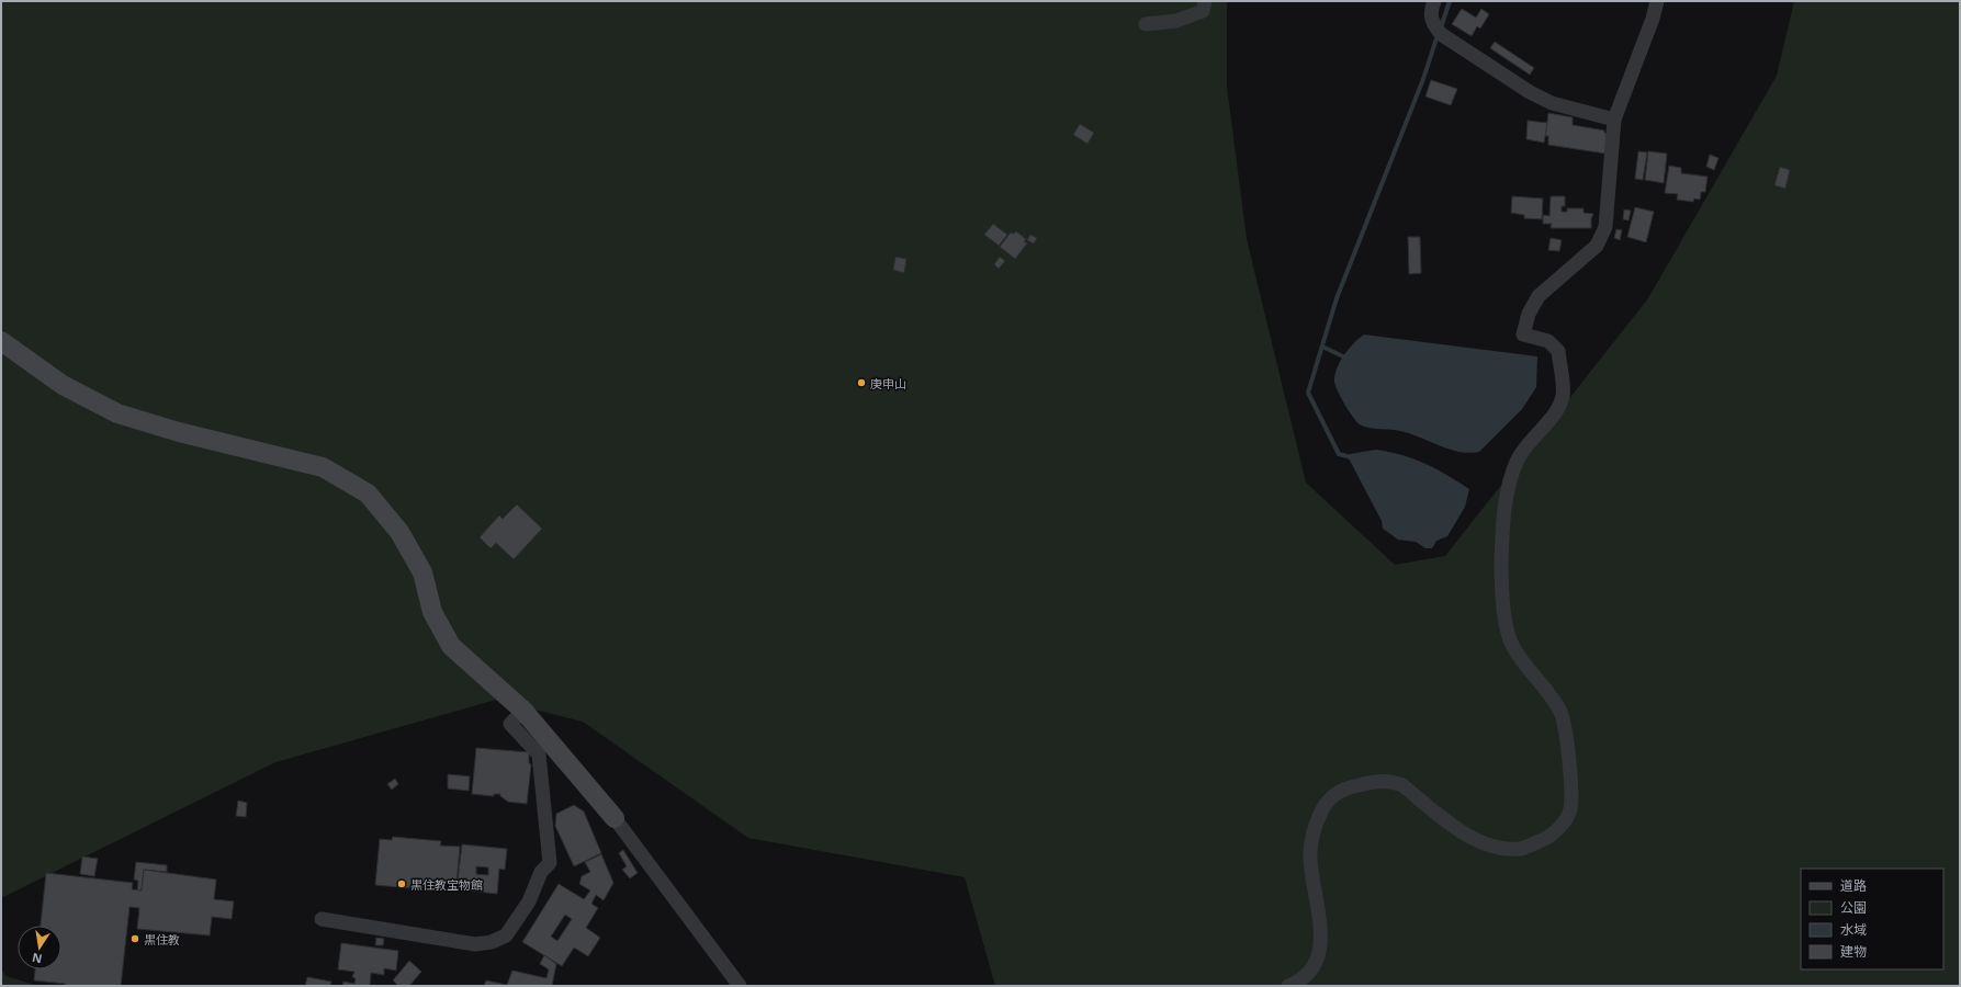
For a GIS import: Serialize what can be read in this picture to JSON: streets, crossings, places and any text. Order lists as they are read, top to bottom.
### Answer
{
  "places": ["庚申山", "黒住教宝物館", "黒住教"],
  "legend": [
    "道路",
    "公園",
    "水域",
    "建物"
  ],
  "north": "bottom"
}
